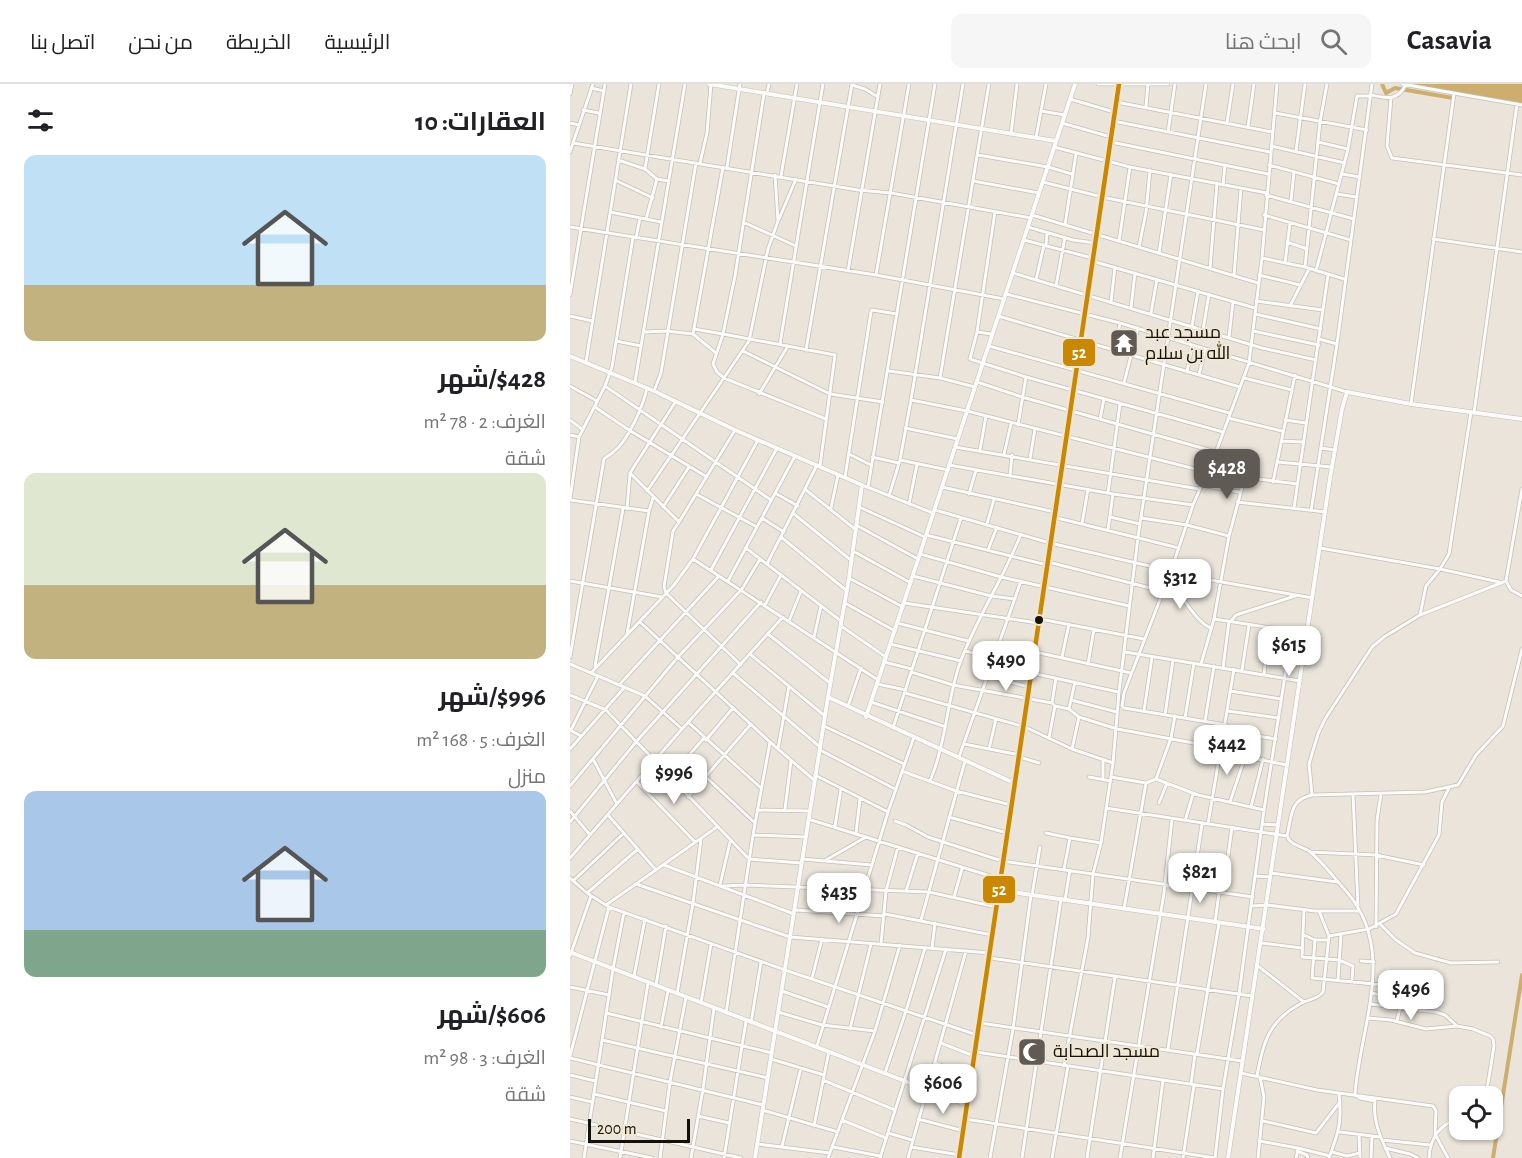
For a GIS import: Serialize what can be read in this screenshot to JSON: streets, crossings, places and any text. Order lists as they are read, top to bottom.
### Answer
{
  "places": {
    "temple": ["مسجد عبد الله بن سلام"],
    "mosque": ["مسجد الصحابة"]
  },
  "lines": ["transit line 52"],
  "scale_bar": "200 m",
  "page": {
    "header": "Casavia",
    "search": "ابحث هنا",
    "nav": [
      "الرئيسية",
      "الخريطة",
      "من نحن",
      "اتصل بنا"
    ],
    "heading": "العقارات: 10",
    "list": [
      {
        "name": "$428/شهر",
        "note": "الغرف: 2 · 78 m² · شقة"
      },
      {
        "name": "$996/شهر",
        "note": "الغرف: 5 · 168 m² · منزل"
      },
      {
        "name": "$606/شهر",
        "note": "الغرف: 3 · 98 m² · شقة"
      }
    ],
    "price": [
      "$428",
      "$312",
      "$615",
      "$490",
      "$442",
      "$996",
      "$821",
      "$435",
      "$496",
      "$606"
    ],
    "scale": "200 m"
  }
}
